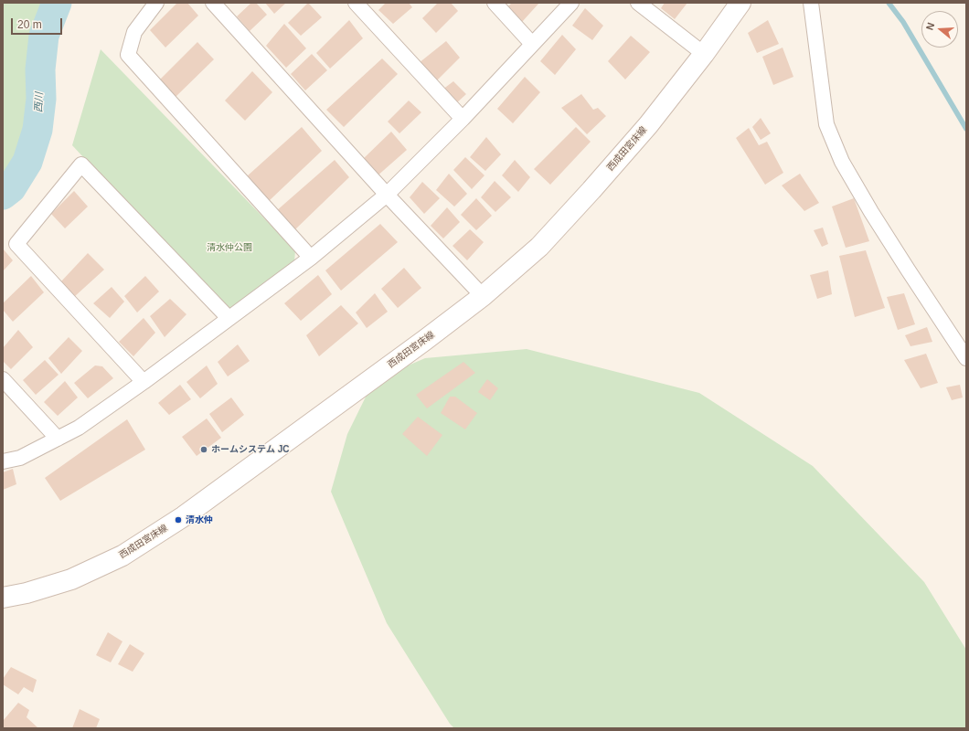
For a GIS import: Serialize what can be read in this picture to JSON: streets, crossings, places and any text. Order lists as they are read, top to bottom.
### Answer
{
  "streets": {
    "main road": ["西成田宮床線"]
  },
  "water": ["西川"],
  "parks": ["清水仲公園"],
  "places": ["ホームシステム JC", "清水仲"],
  "scale_bar": "20 m",
  "north": "left"
}
